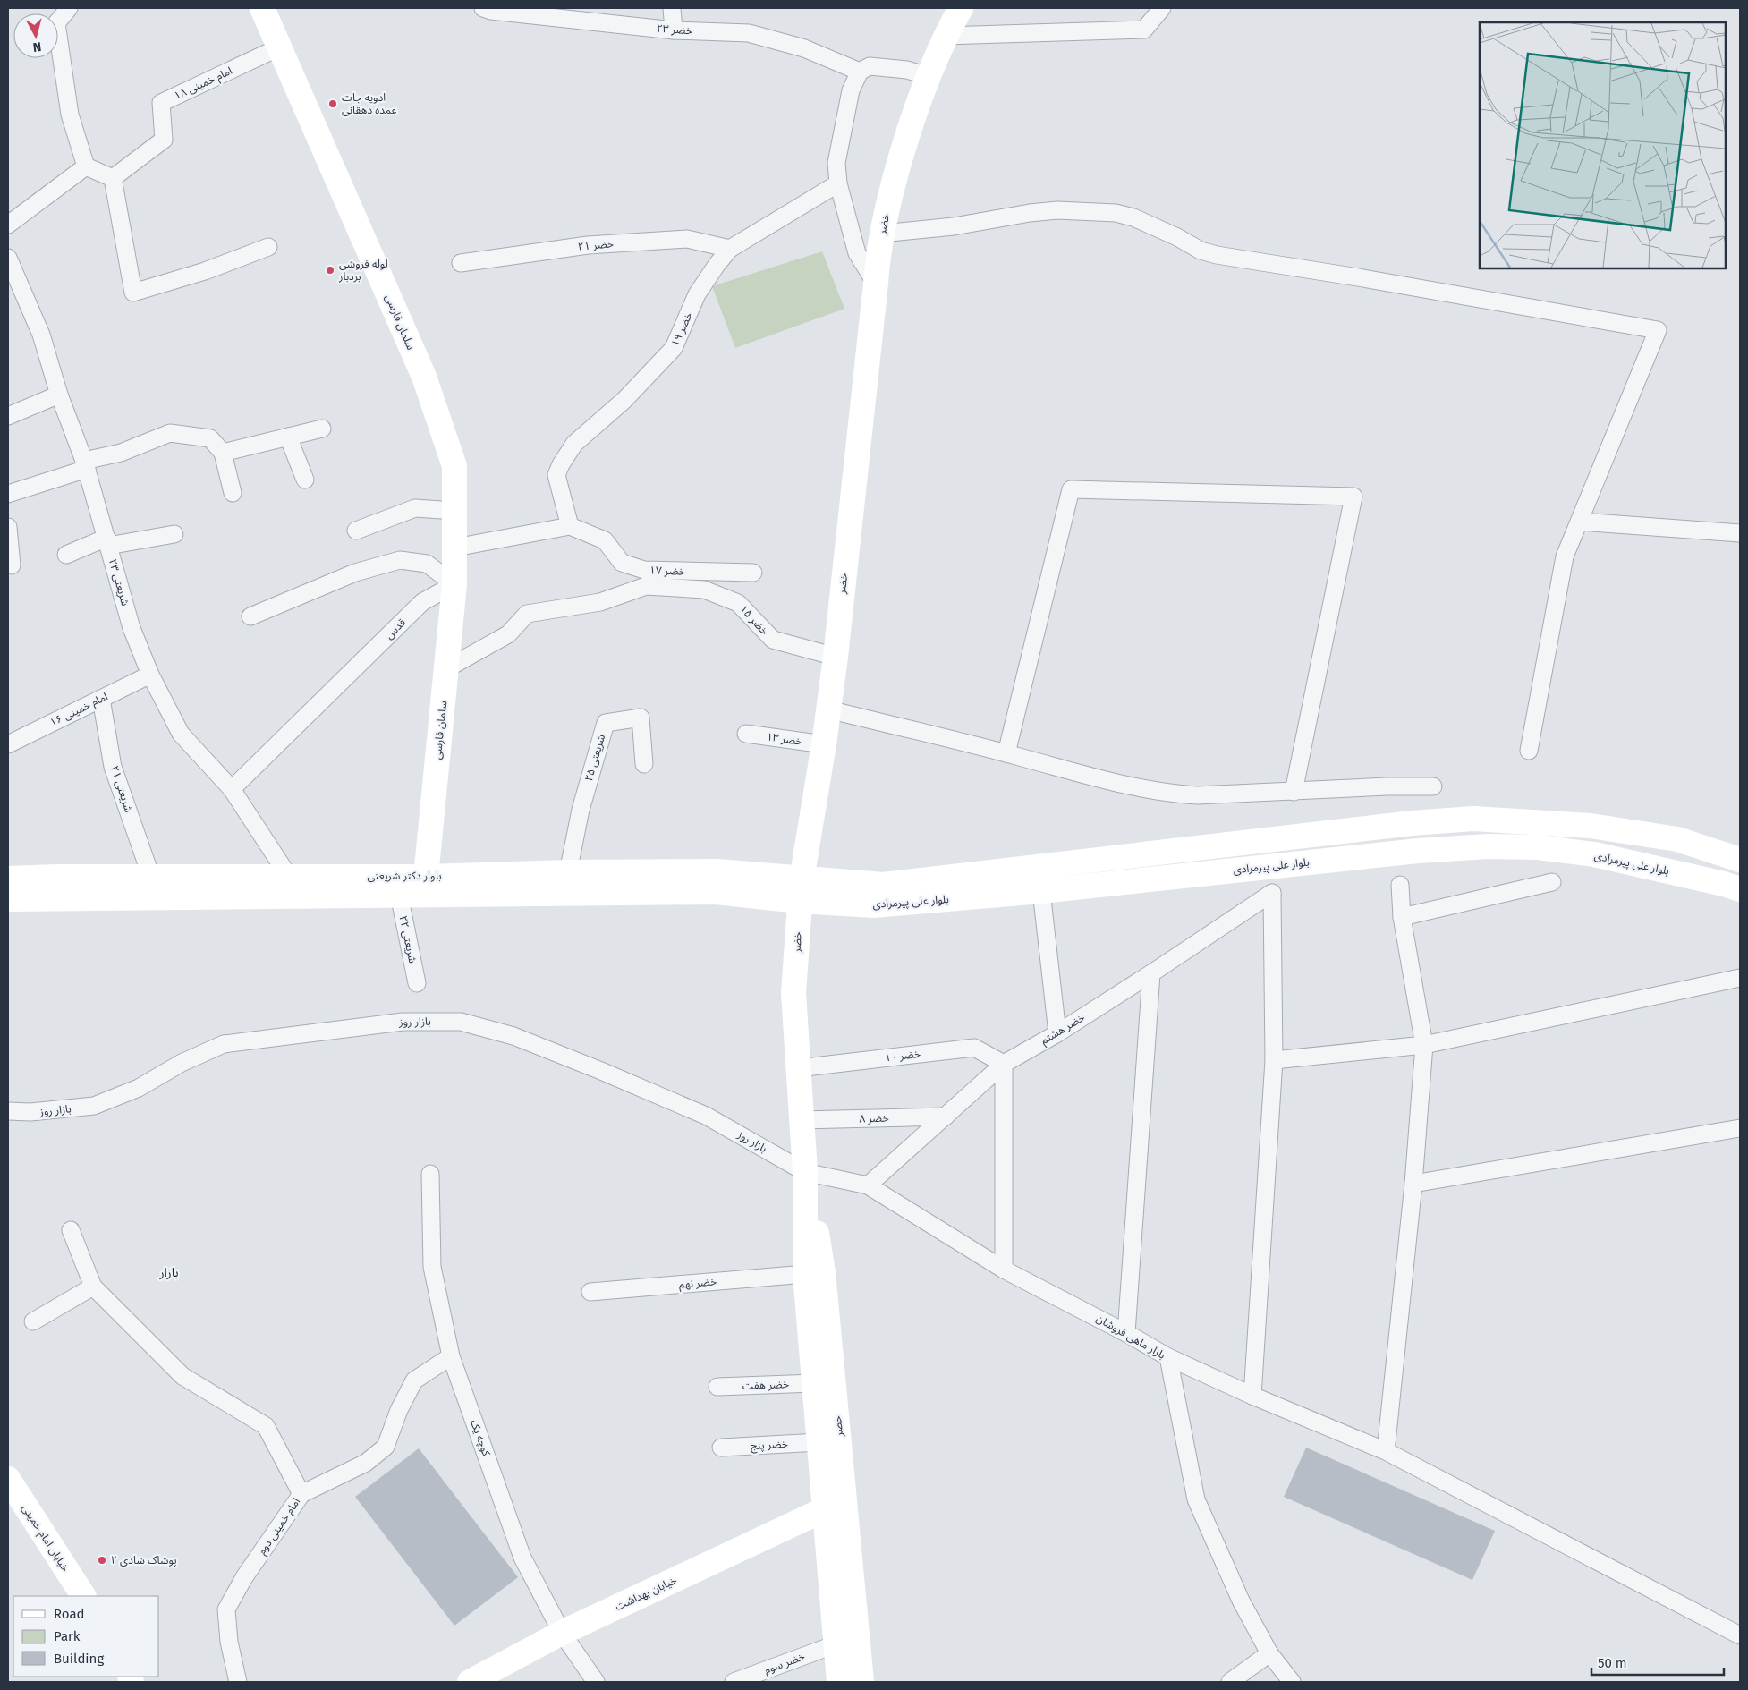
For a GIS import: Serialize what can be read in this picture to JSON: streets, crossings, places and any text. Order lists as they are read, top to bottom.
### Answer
{
  "streets": {
    "street": [
      "خضر ۲۳",
      "امام خمینی ۱۸",
      "خضر",
      "خضر ۲۱",
      "سلمان فارسی",
      "خضر ۱۹",
      "خضر ۱۷",
      "شریعتی ۲۳",
      "خضر ۱۵",
      "قدس",
      "امام خمینی ۱۶",
      "خضر ۱۳",
      "شریعتی ۲۵",
      "شریعتی ۲۱",
      "بلوار علی پیرمرادی",
      "بلوار دکتر شریعتی",
      "شریعتی ۲۲",
      "بازار روز",
      "خضر هشتم",
      "خضر ۱۰",
      "خضر ۸",
      "خضر نهم",
      "بازار ماهی فروشان",
      "خضر هفت",
      "کوچه یک",
      "خضر پنج",
      "امام خمینی دوم",
      "خیابان امام خمینی",
      "خیابان بهداشت",
      "خضر سوم"
    ]
  },
  "crossings": [
    ["امام خمینی ۱۸", "سلمان فارسی"],
    ["خضر", "خضر ۱۵"],
    ["خضر", "خضر ۱۳"],
    ["خضر", "بلوار علی پیرمرادی"],
    ["خضر", "بلوار دکتر شریعتی"],
    ["خضر", "بازار روز"],
    ["خضر", "خضر ۱۰"],
    ["خضر", "خضر ۸"],
    ["خضر", "خضر نهم"],
    ["خضر", "بازار ماهی فروشان"],
    ["خضر", "خضر هفت"],
    ["خضر", "خضر پنج"],
    ["خضر", "خیابان بهداشت"],
    ["خضر", "خضر سوم"],
    ["خضر ۲۱", "خضر ۱۹"],
    ["سلمان فارسی", "خضر ۱۵"],
    ["سلمان فارسی", "قدس"],
    ["سلمان فارسی", "بلوار دکتر شریعتی"],
    ["خضر ۱۹", "خضر ۱۷"],
    ["شریعتی ۲۳", "قدس"],
    ["شریعتی ۲۳", "امام خمینی ۱۶"],
    ["شریعتی ۲۳", "بلوار دکتر شریعتی"],
    ["امام خمینی ۱۶", "شریعتی ۲۱"],
    ["شریعتی ۲۵", "بلوار دکتر شریعتی"],
    ["شریعتی ۲۱", "بلوار دکتر شریعتی"],
    ["بلوار علی پیرمرادی", "بلوار دکتر شریعتی"],
    ["بلوار دکتر شریعتی", "شریعتی ۲۲"],
    ["بازار روز", "بازار ماهی فروشان"],
    ["خضر هشتم", "خضر ۱۰"],
    ["خضر هشتم", "خضر ۸"],
    ["خضر هشتم", "بازار ماهی فروشان"],
    ["کوچه یک", "امام خمینی دوم"],
    ["کوچه یک", "خیابان بهداشت"]
  ],
  "districts": ["بازار"],
  "places": ["ادویه جات‌ عمده ‌دهقانی", "لوله فروشی بردبار", "پوشاک شادی ۲"],
  "legend": ["Road", "Park", "Building"],
  "scale_bar": "50 m",
  "north": "bottom"
}
